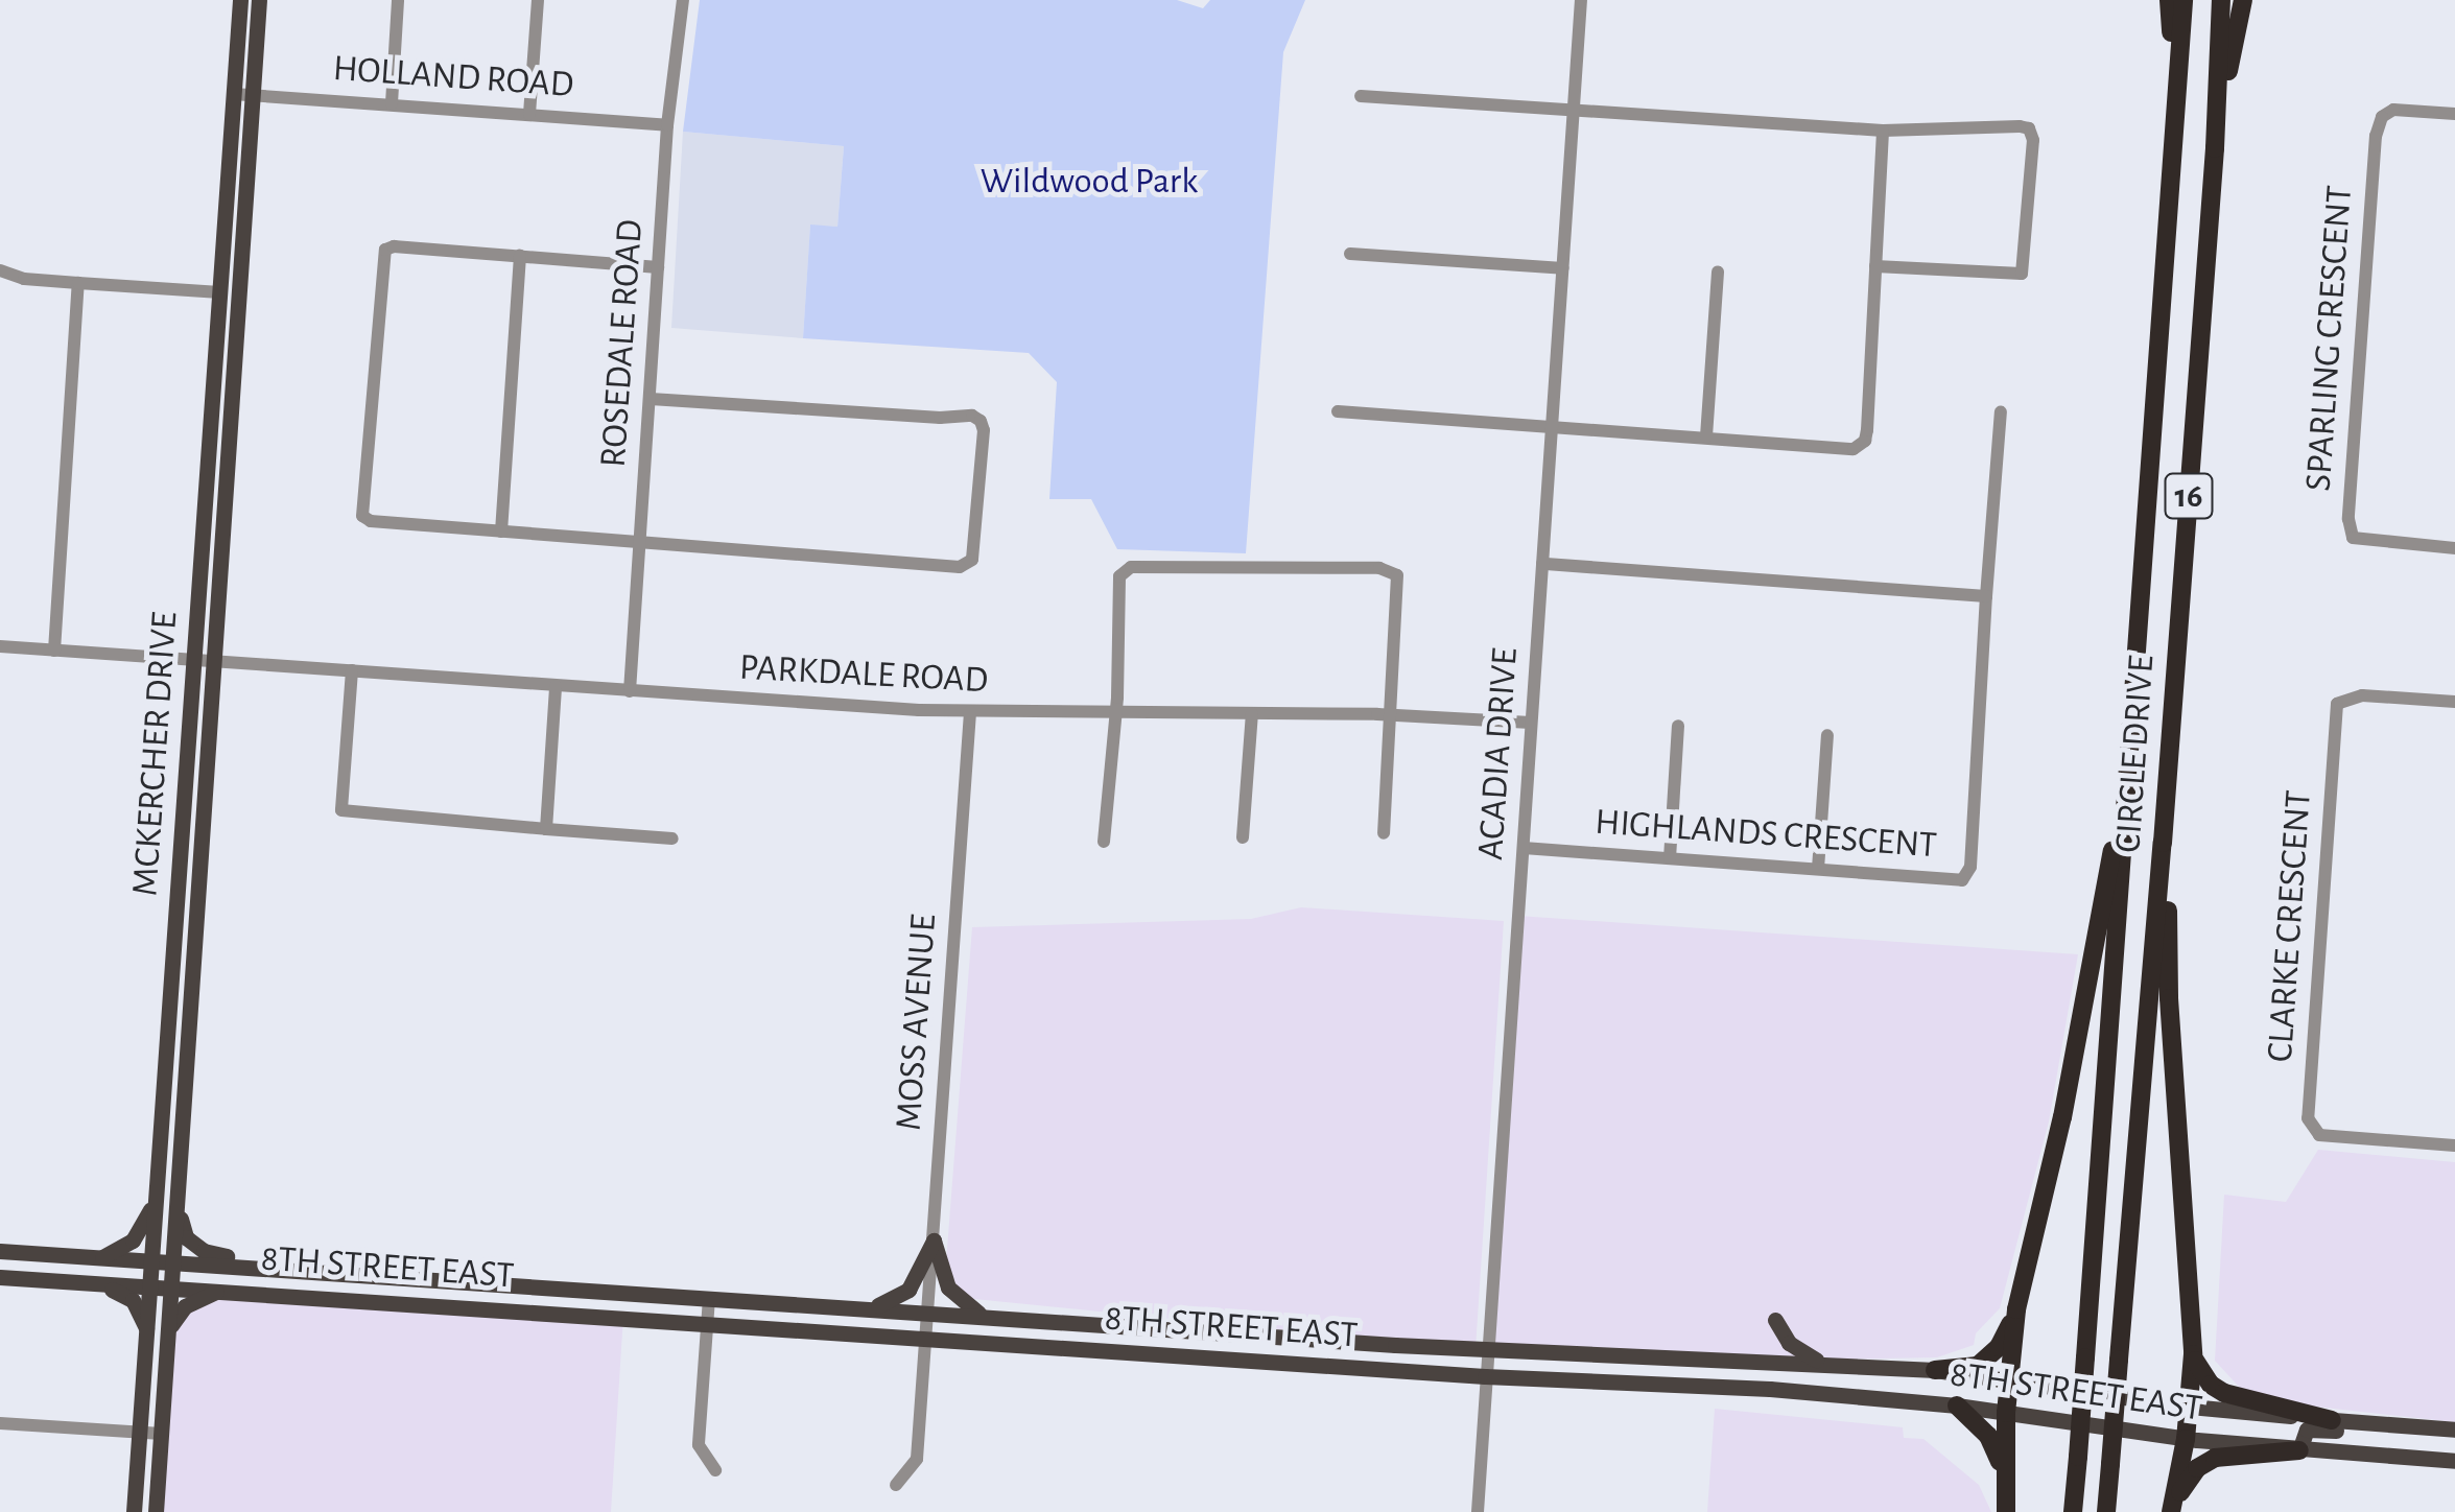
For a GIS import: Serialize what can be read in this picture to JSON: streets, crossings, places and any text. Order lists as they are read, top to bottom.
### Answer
{
  "streets": {
    "highway": ["16", "CIRCLE DRIVE"],
    "main road": ["MCKERCHER DRIVE", "8TH STREET EAST"],
    "street": [
      "HOLLAND ROAD",
      "SPARLING CRESCENT",
      "ROSEDALE ROAD",
      "PARKDALE ROAD",
      "ACADIA DRIVE",
      "HIGHLANDS CRESCENT",
      "CLARKE CRESCENT",
      "MOSS AVENUE"
    ]
  },
  "crossings": [
    ["HOLLAND ROAD", "ROSEDALE ROAD"],
    ["HOLLAND ROAD", "MCKERCHER DRIVE"],
    ["ROSEDALE ROAD", "PARKDALE ROAD"],
    ["PARKDALE ROAD", "MCKERCHER DRIVE"],
    ["PARKDALE ROAD", "ACADIA DRIVE"],
    ["PARKDALE ROAD", "MOSS AVENUE"],
    ["MCKERCHER DRIVE", "8TH STREET EAST"],
    ["ACADIA DRIVE", "HIGHLANDS CRESCENT"],
    ["ACADIA DRIVE", "8TH STREET EAST"],
    ["MOSS AVENUE", "8TH STREET EAST"]
  ],
  "parks": ["Wildwood Park"]
}
